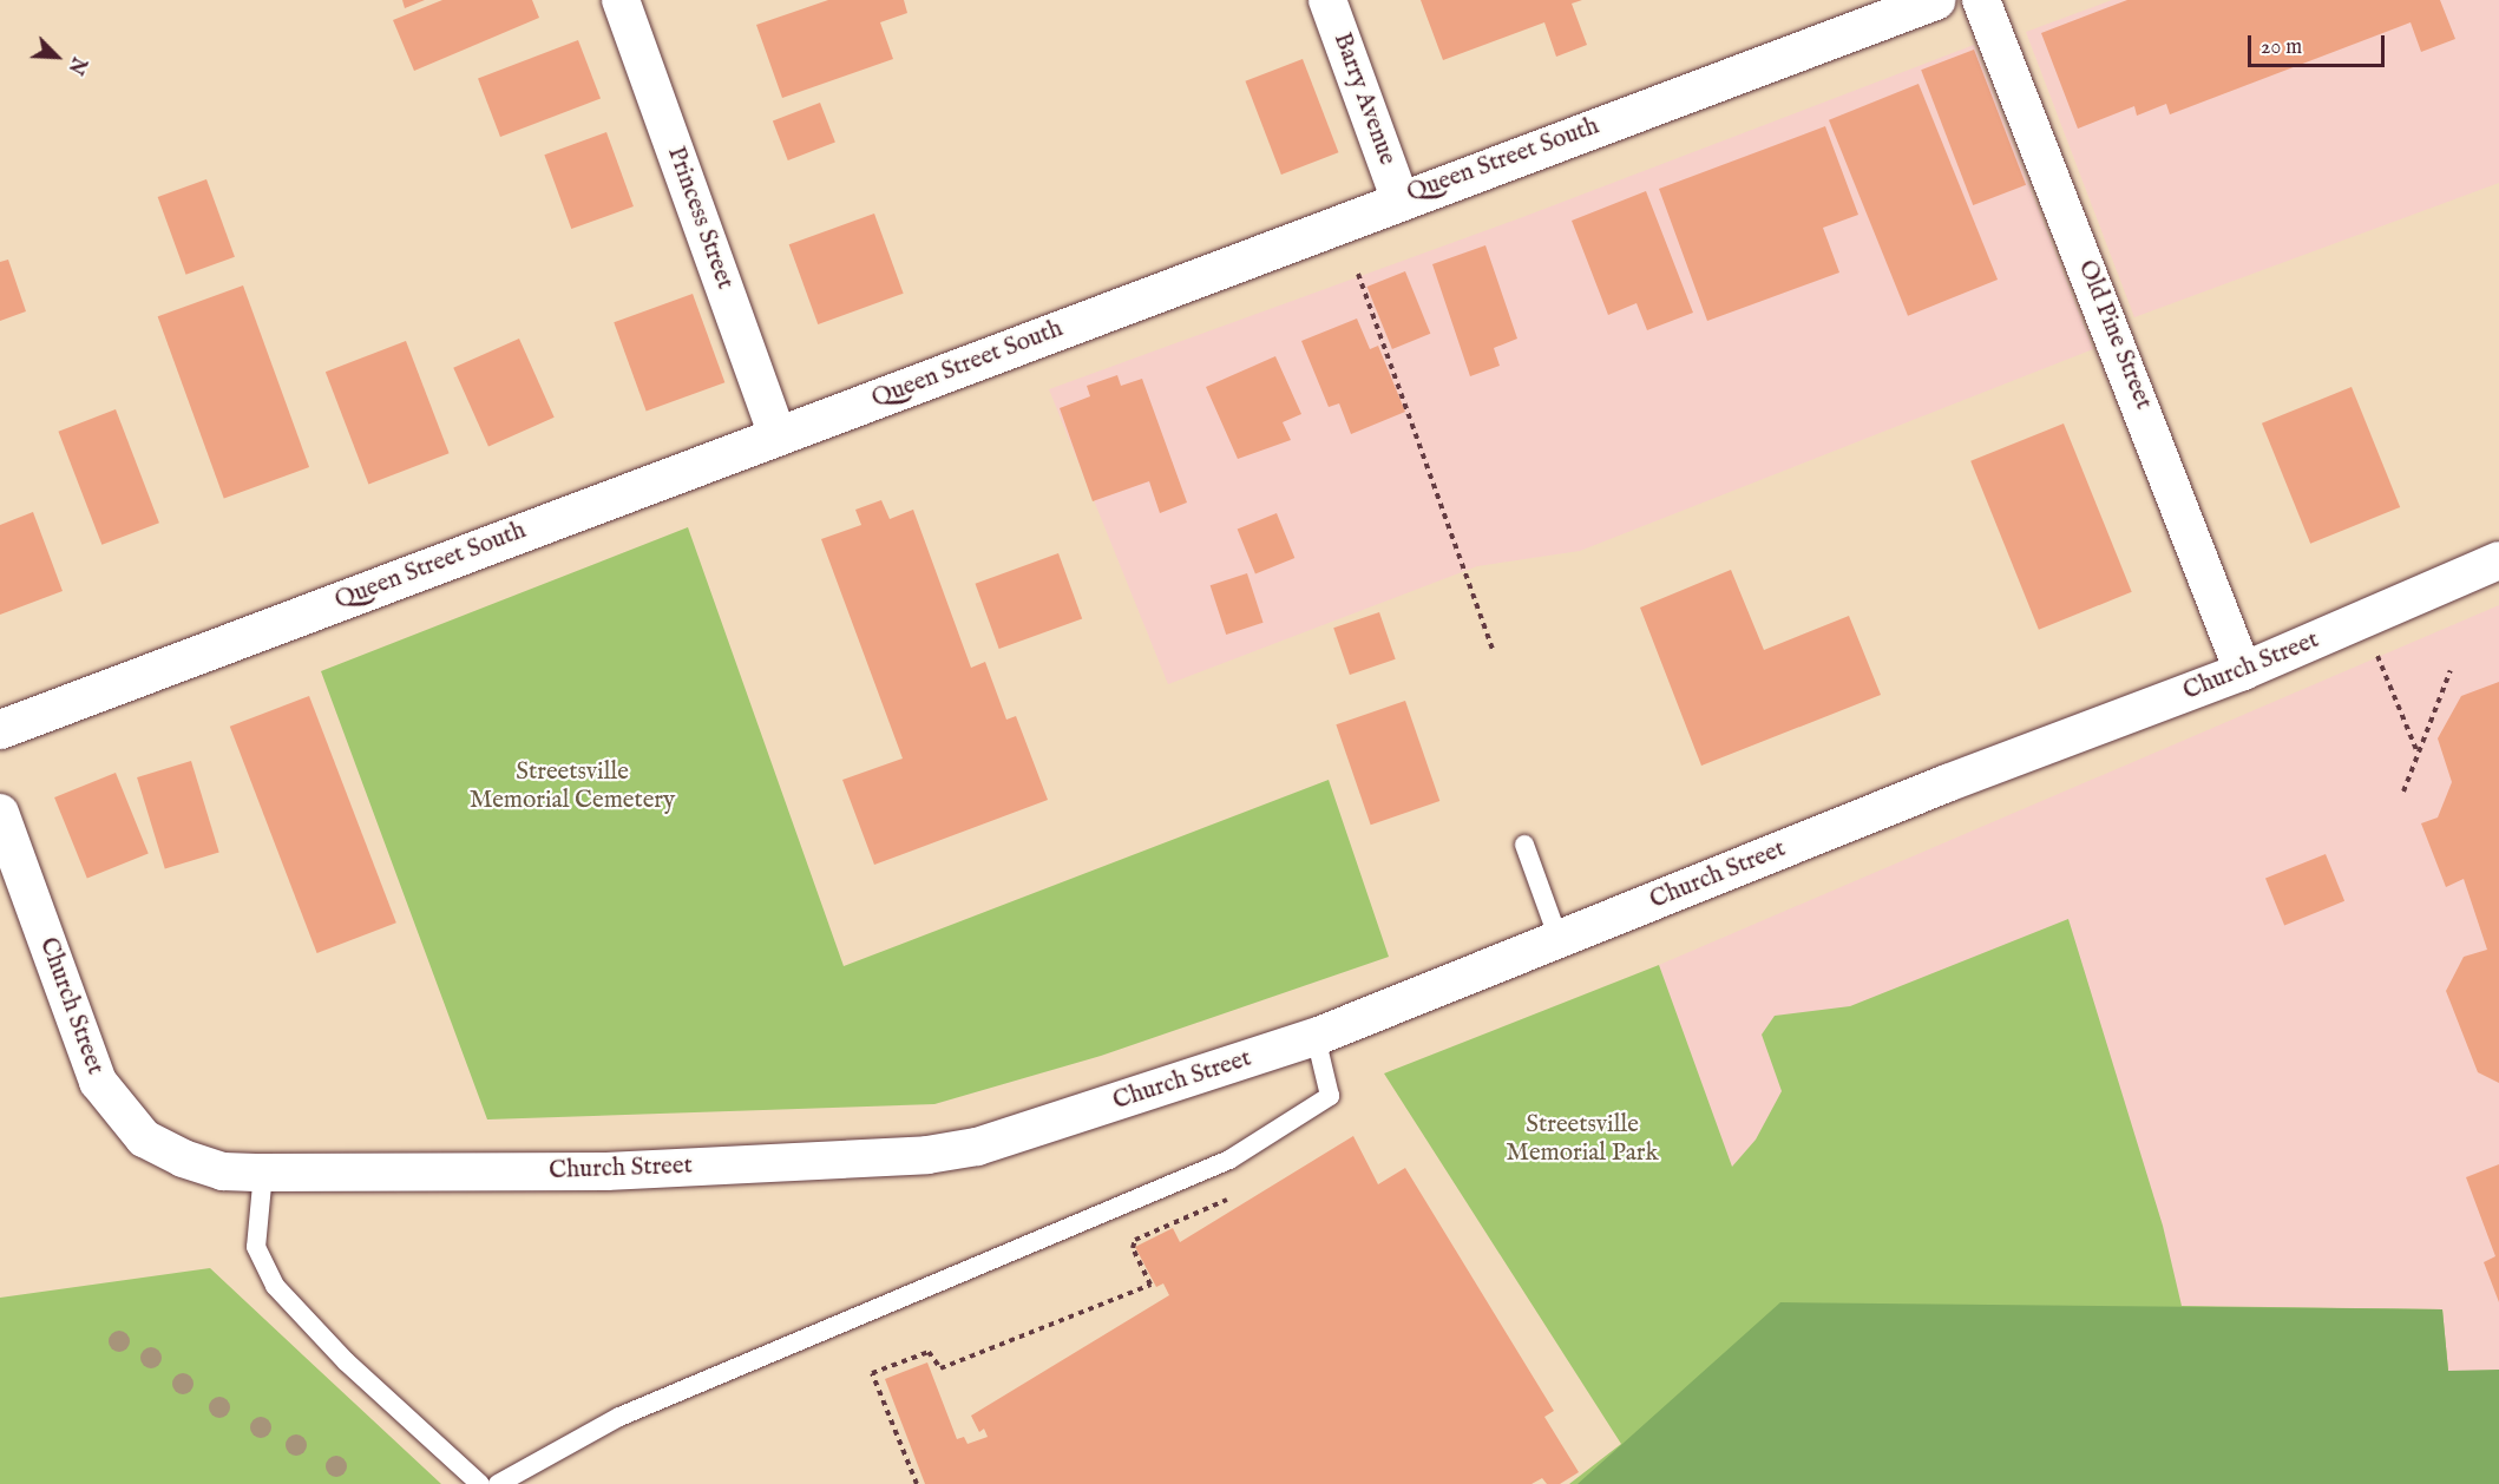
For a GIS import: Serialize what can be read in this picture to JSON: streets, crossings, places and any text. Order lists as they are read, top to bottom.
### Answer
{
  "streets": {
    "main road": ["Queen Street South"],
    "street": [
      "Barry Avenue",
      "Princess Street",
      "Old Pine Street",
      "Church Street"
    ]
  },
  "crossings": [
    ["Barry Avenue", "Queen Street South"],
    ["Queen Street South", "Princess Street"],
    ["Old Pine Street", "Church Street"]
  ],
  "parks": ["Streetsville Memorial Cemetery", "Streetsville Memorial Park"],
  "scale_bar": "20 m",
  "north": "bottom right"
}
